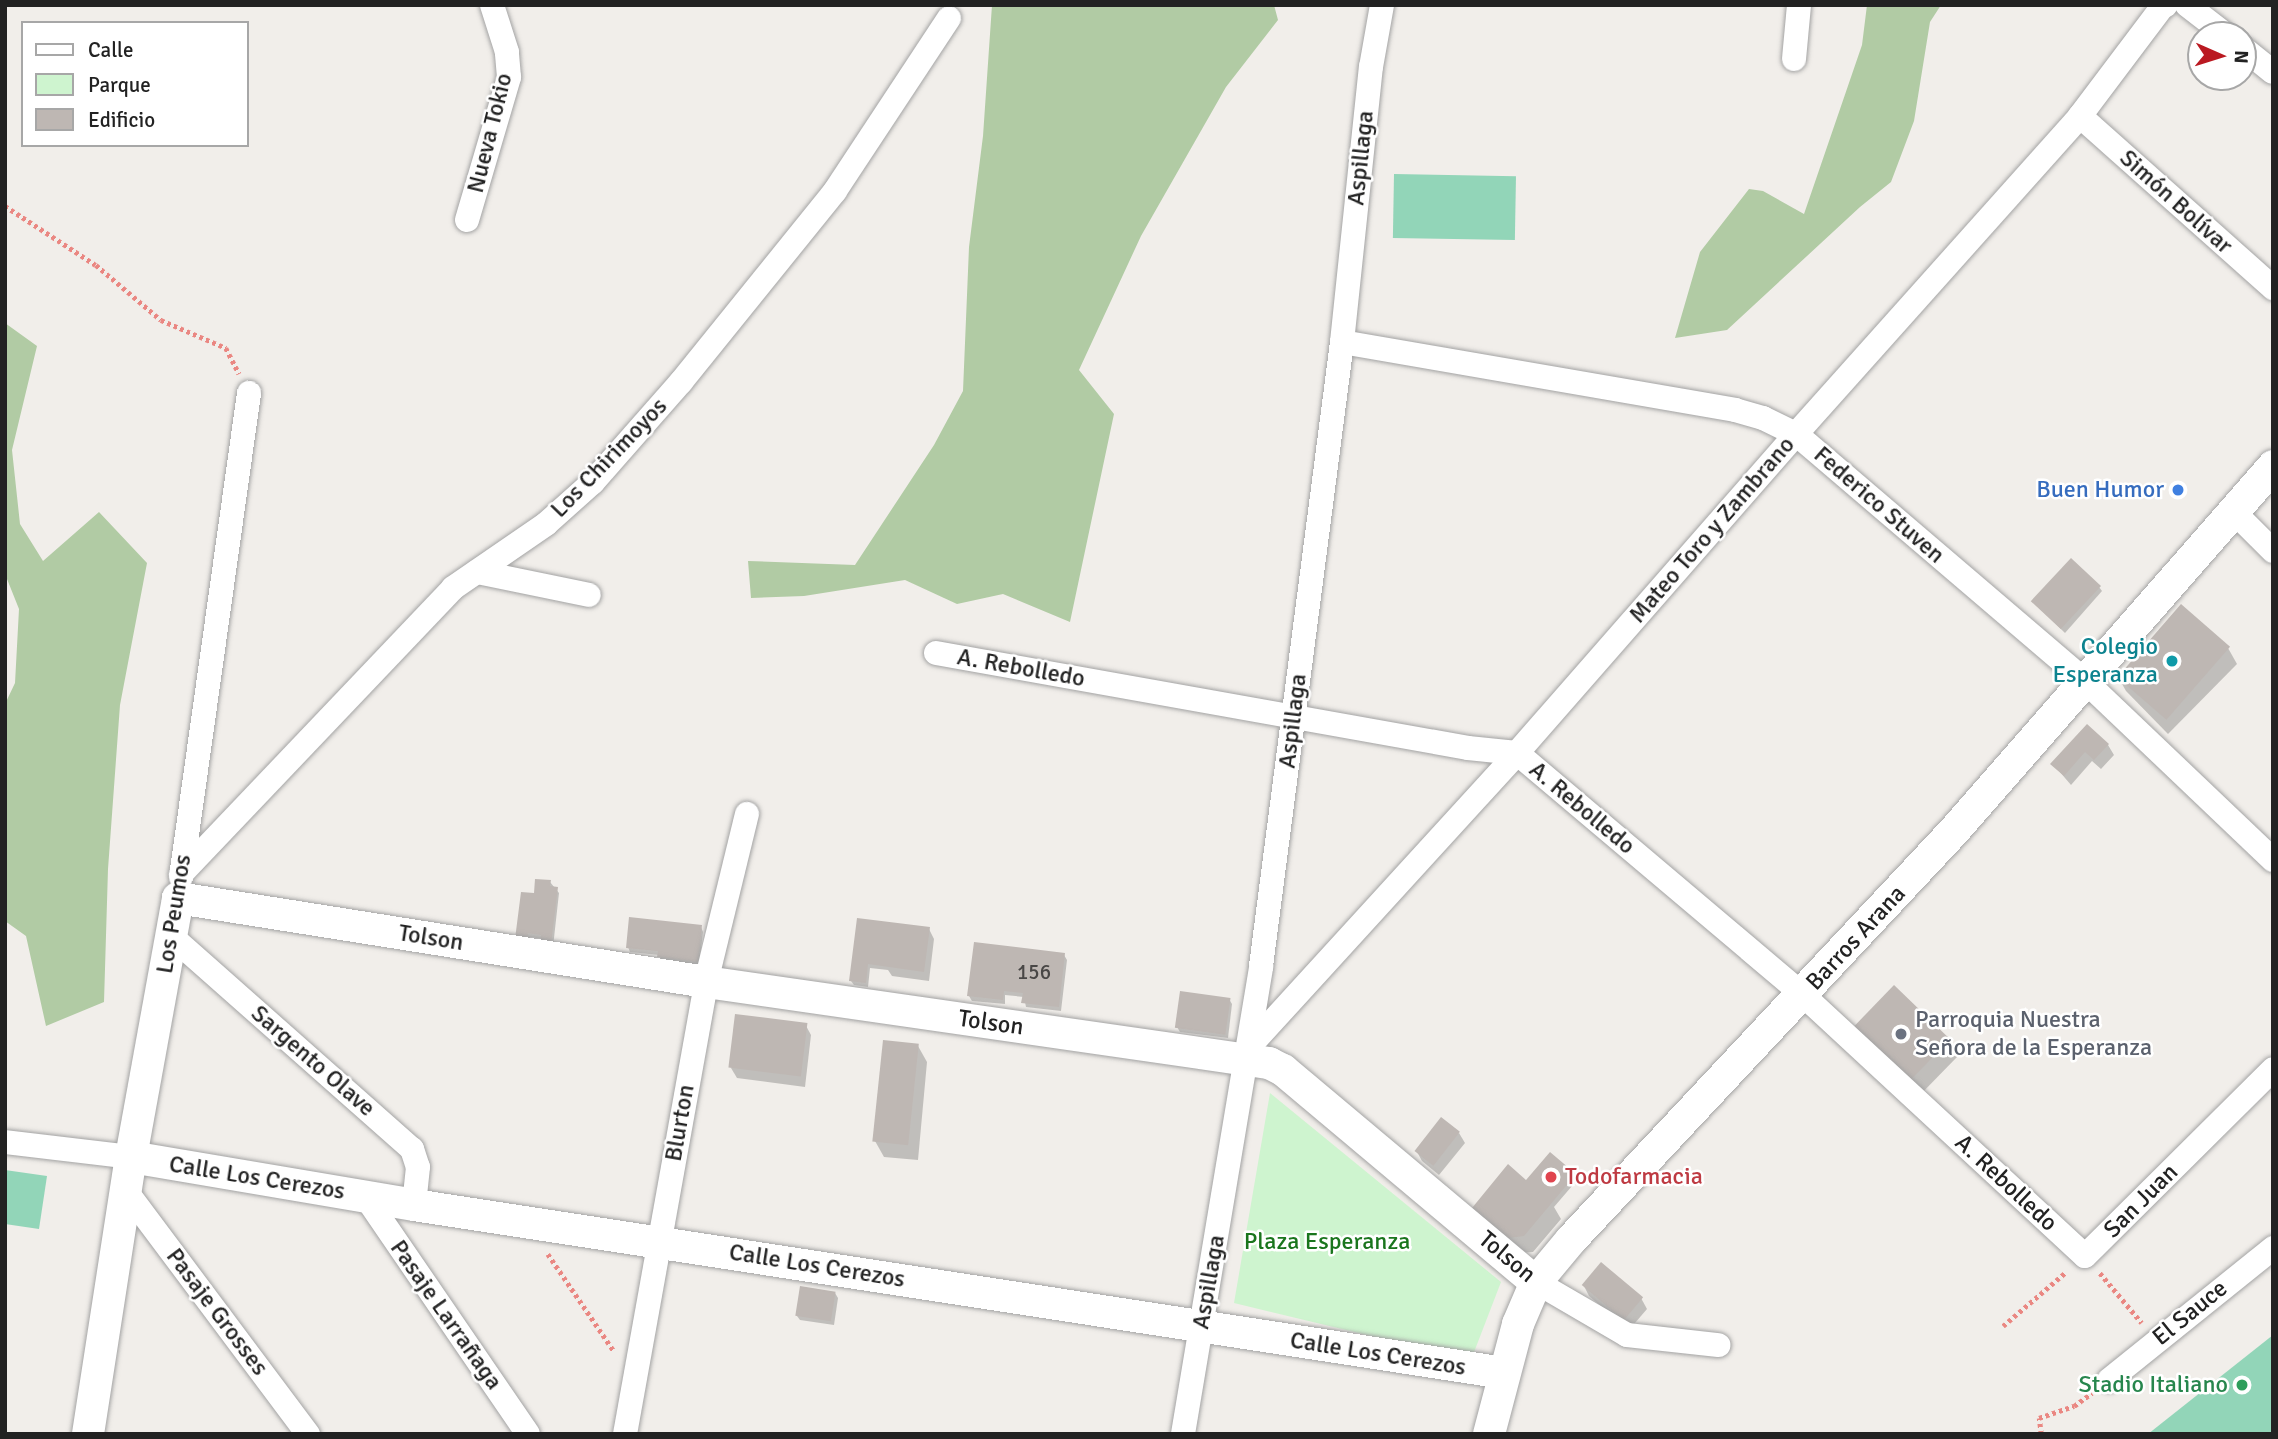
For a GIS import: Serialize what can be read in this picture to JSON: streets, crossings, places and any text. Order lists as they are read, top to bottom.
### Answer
{
  "streets": {
    "street": [
      "Nueva Tokio",
      "Aspillaga",
      "Simón Bolívar",
      "Los Chirimoyos",
      "Federico Stuven",
      "Mateo Toro y Zambrano",
      "A. Rebolledo",
      "Los Peumos",
      "Tolson",
      "Barros Arana",
      "Sargento Olave",
      "Blurton",
      "Calle Los Cerezos",
      "San Juan",
      "Pasaje Grosses",
      "El Sauce",
      "Pasaje Larrañaga"
    ]
  },
  "crossings": [
    ["Aspillaga", "Federico Stuven"],
    ["Aspillaga", "Mateo Toro y Zambrano"],
    ["Aspillaga", "A. Rebolledo"],
    ["Aspillaga", "Tolson"],
    ["Aspillaga", "Calle Los Cerezos"],
    ["Simón Bolívar", "Mateo Toro y Zambrano"],
    ["Los Chirimoyos", "Los Peumos"],
    ["Los Chirimoyos", "Tolson"],
    ["Federico Stuven", "Mateo Toro y Zambrano"],
    ["Federico Stuven", "Barros Arana"],
    ["Mateo Toro y Zambrano", "A. Rebolledo"],
    ["Mateo Toro y Zambrano", "Tolson"],
    ["A. Rebolledo", "Barros Arana"],
    ["A. Rebolledo", "San Juan"],
    ["Los Peumos", "Tolson"],
    ["Los Peumos", "Sargento Olave"],
    ["Los Peumos", "Calle Los Cerezos"],
    ["Los Peumos", "Pasaje Grosses"],
    ["Tolson", "Barros Arana"],
    ["Tolson", "Blurton"],
    ["Barros Arana", "Calle Los Cerezos"],
    ["Sargento Olave", "Calle Los Cerezos"],
    ["Blurton", "Calle Los Cerezos"],
    ["Calle Los Cerezos", "Pasaje Larrañaga"]
  ],
  "parks": ["Plaza Esperanza"],
  "places": [
    "Buen Humor",
    "Colegio Esperanza",
    "Parroquia Nuestra Señora de la Esperanza",
    "Todofarmacia",
    "Stadio Italiano"
  ],
  "house_numbers": ["156"],
  "legend": ["Calle", "Parque", "Edificio"],
  "north": "right"
}
